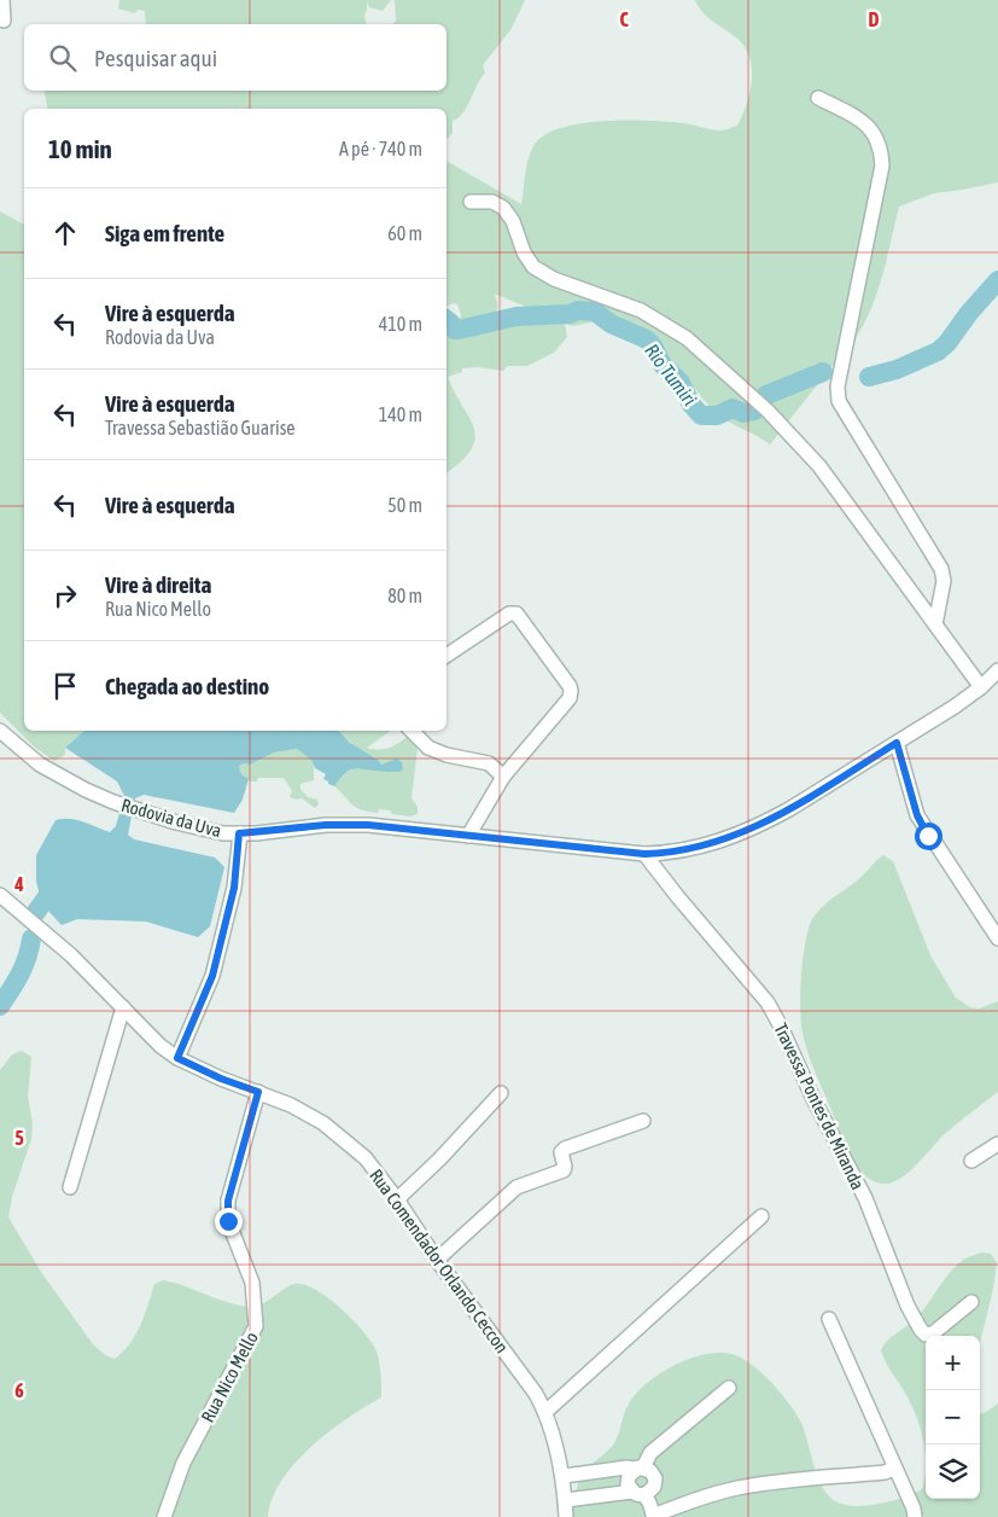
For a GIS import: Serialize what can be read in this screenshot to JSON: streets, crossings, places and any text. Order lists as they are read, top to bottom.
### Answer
{
  "streets": {
    "street": [
      "Rodovia da Uva",
      "Travessa Pontes de Miranda",
      "Rua Comendador Orlando Ceccon",
      "Rua Nico Mello"
    ]
  },
  "crossings": [
    ["Rodovia da Uva", "Travessa Pontes de Miranda"],
    ["Rua Comendador Orlando Ceccon", "Rua Nico Mello"]
  ],
  "water": ["Rio Tumiri"],
  "page": {
    "search": "Pesquisar aqui",
    "heading": ["10 min", "A pé · 740 m"],
    "list": [
      ["Siga em frente", "60 m"],
      ["Vire à esquerda", "Rodovia da Uva", "410 m"],
      ["Vire à esquerda", "Travessa Sebastião Guarise", "140 m"],
      ["Vire à esquerda", "50 m"],
      ["Vire à direita", "Rua Nico Mello", "80 m"],
      "Chegada ao destino"
    ],
    "map_buttons": ["+", "−"]
  },
  "grid": {
    "columns": ["C", "D"],
    "rows": ["4", "5", "6"]
  }
}
